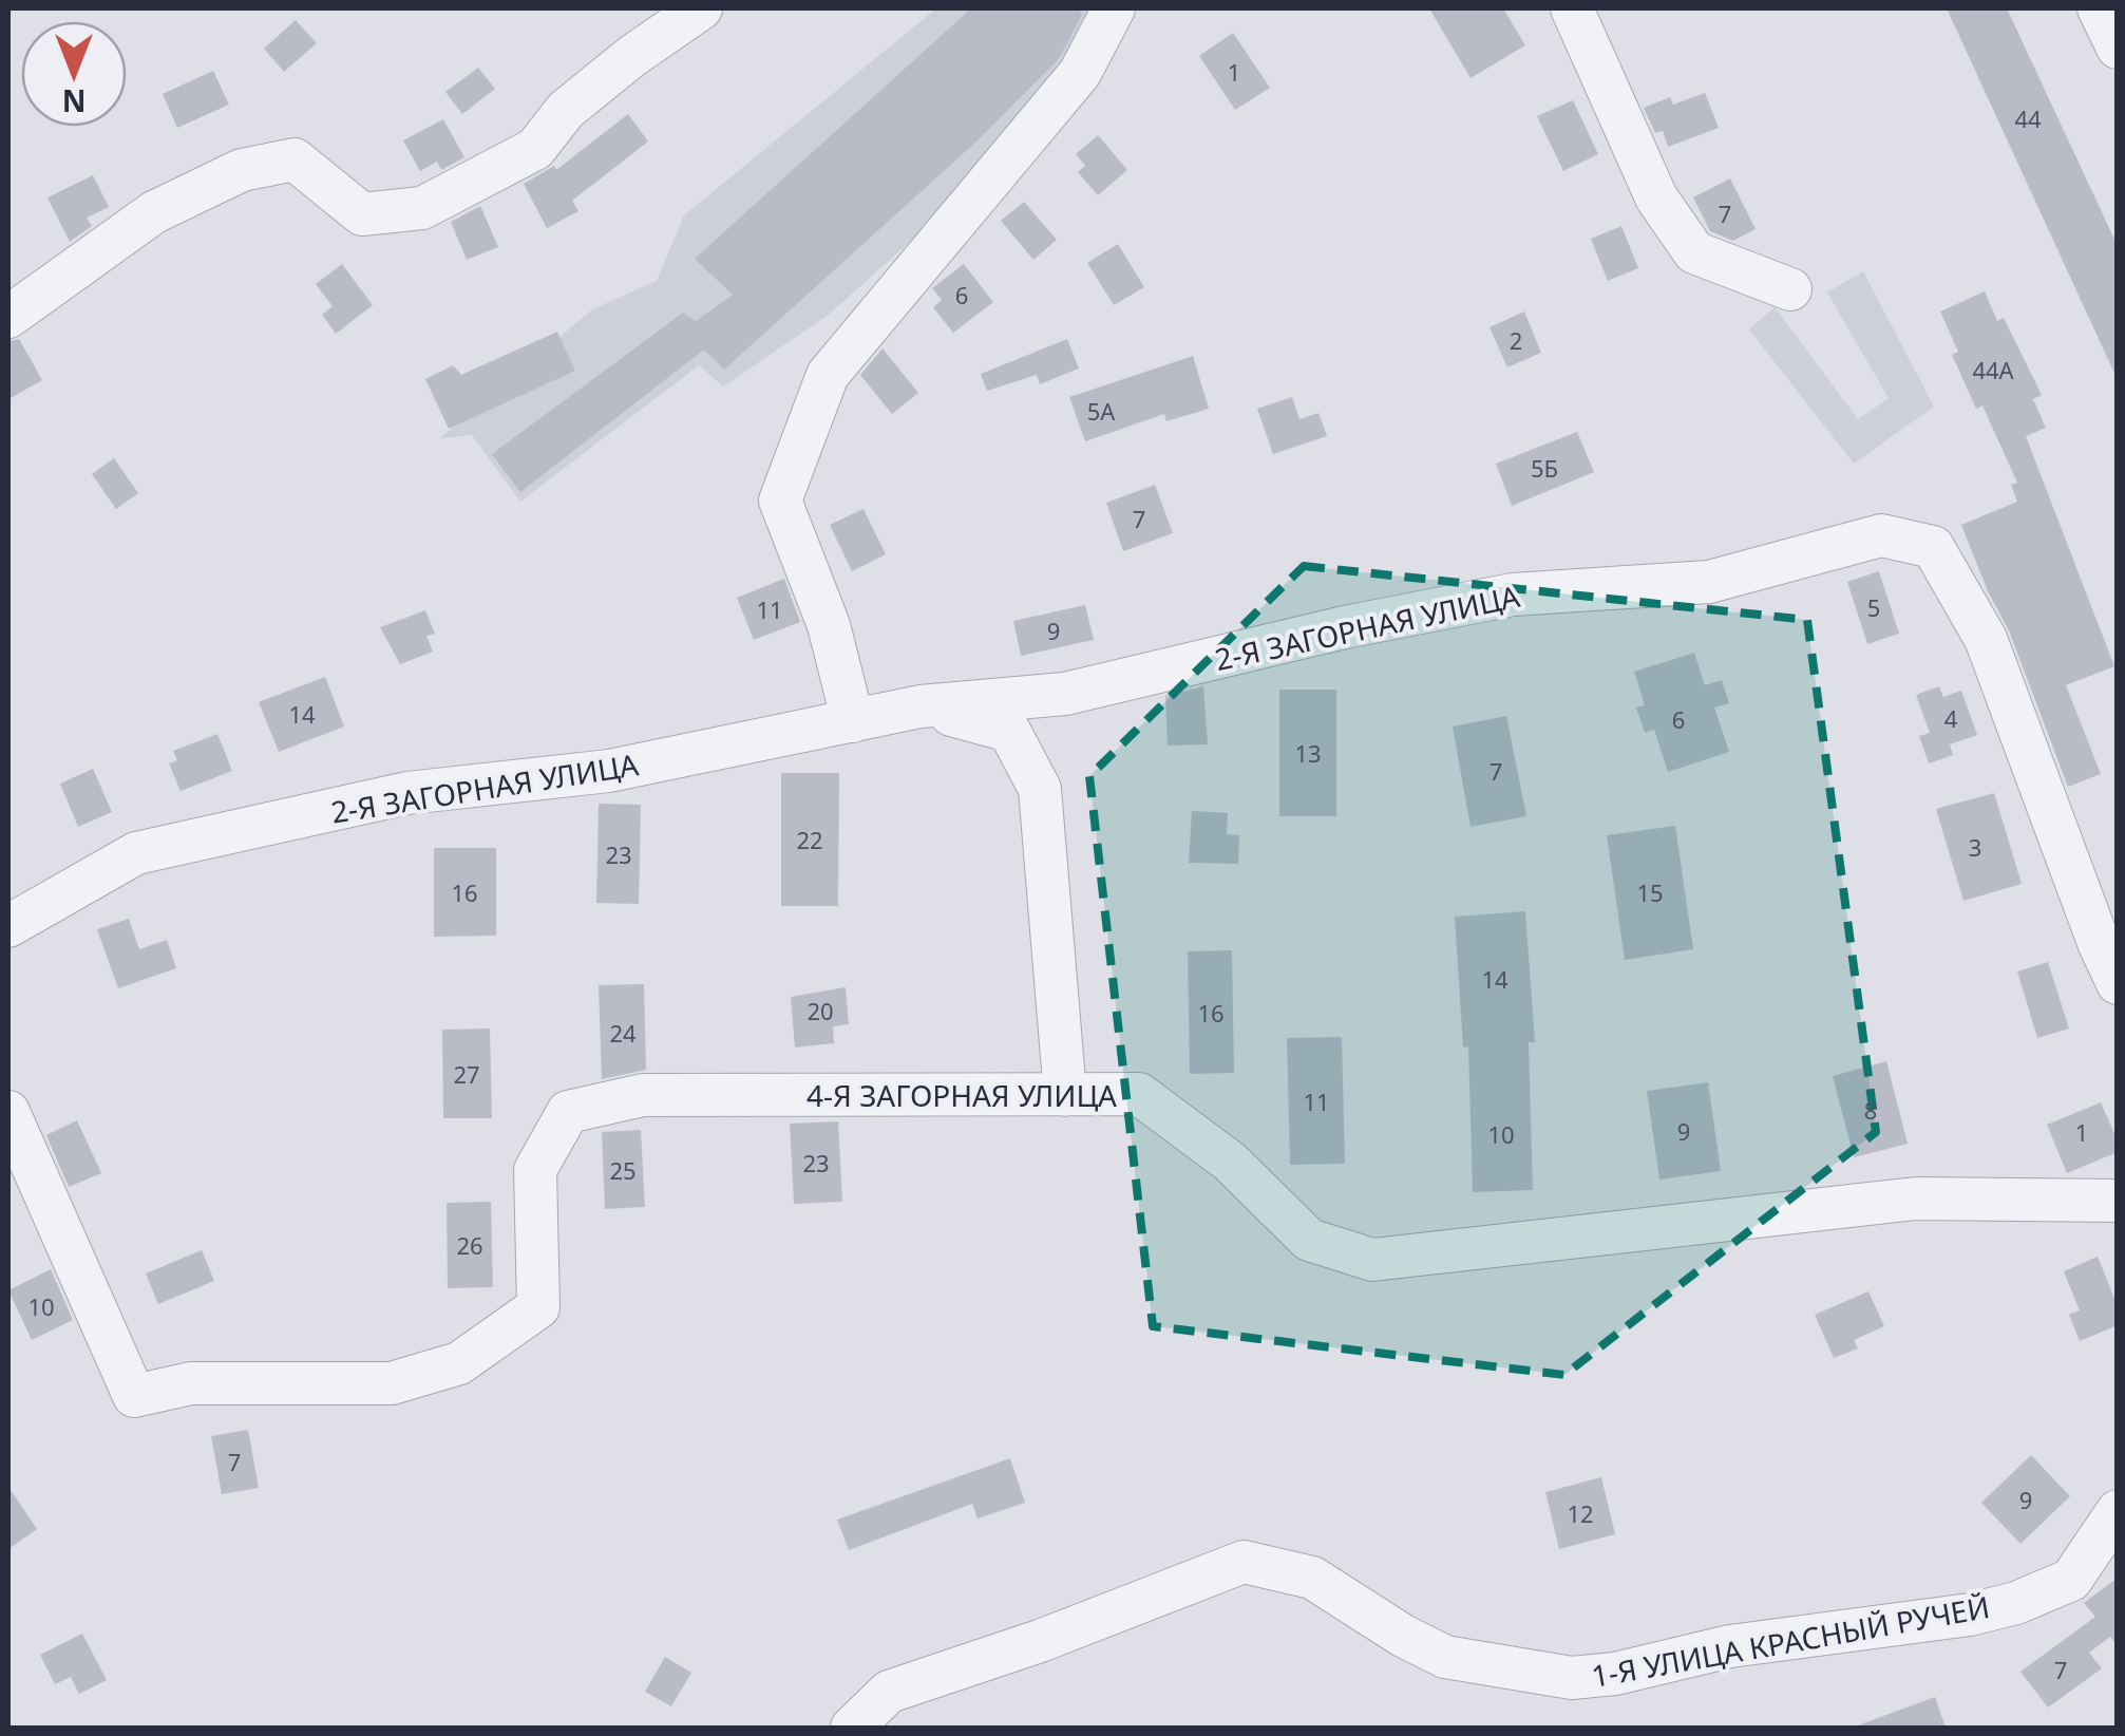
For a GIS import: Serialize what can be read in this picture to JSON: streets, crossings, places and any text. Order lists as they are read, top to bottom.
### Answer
{
  "streets": {
    "street": ["2-Я ЗАГОРНАЯ УЛИЦА", "4-Я ЗАГОРНАЯ УЛИЦА", "1-Я УЛИЦА КРАСНЫЙ РУЧЕЙ"]
  },
  "house_numbers": [
    "1",
    "44",
    "7",
    "6",
    "2",
    "44А",
    "5А",
    "5Б",
    "7",
    "5",
    "11",
    "9",
    "14",
    "4",
    "6",
    "13",
    "7",
    "22",
    "3",
    "23",
    "16",
    "15",
    "14",
    "20",
    "16",
    "24",
    "27",
    "11",
    "8",
    "9",
    "1",
    "10",
    "23",
    "25",
    "26",
    "10",
    "7",
    "9",
    "12",
    "7"
  ],
  "north": "bottom"
}
